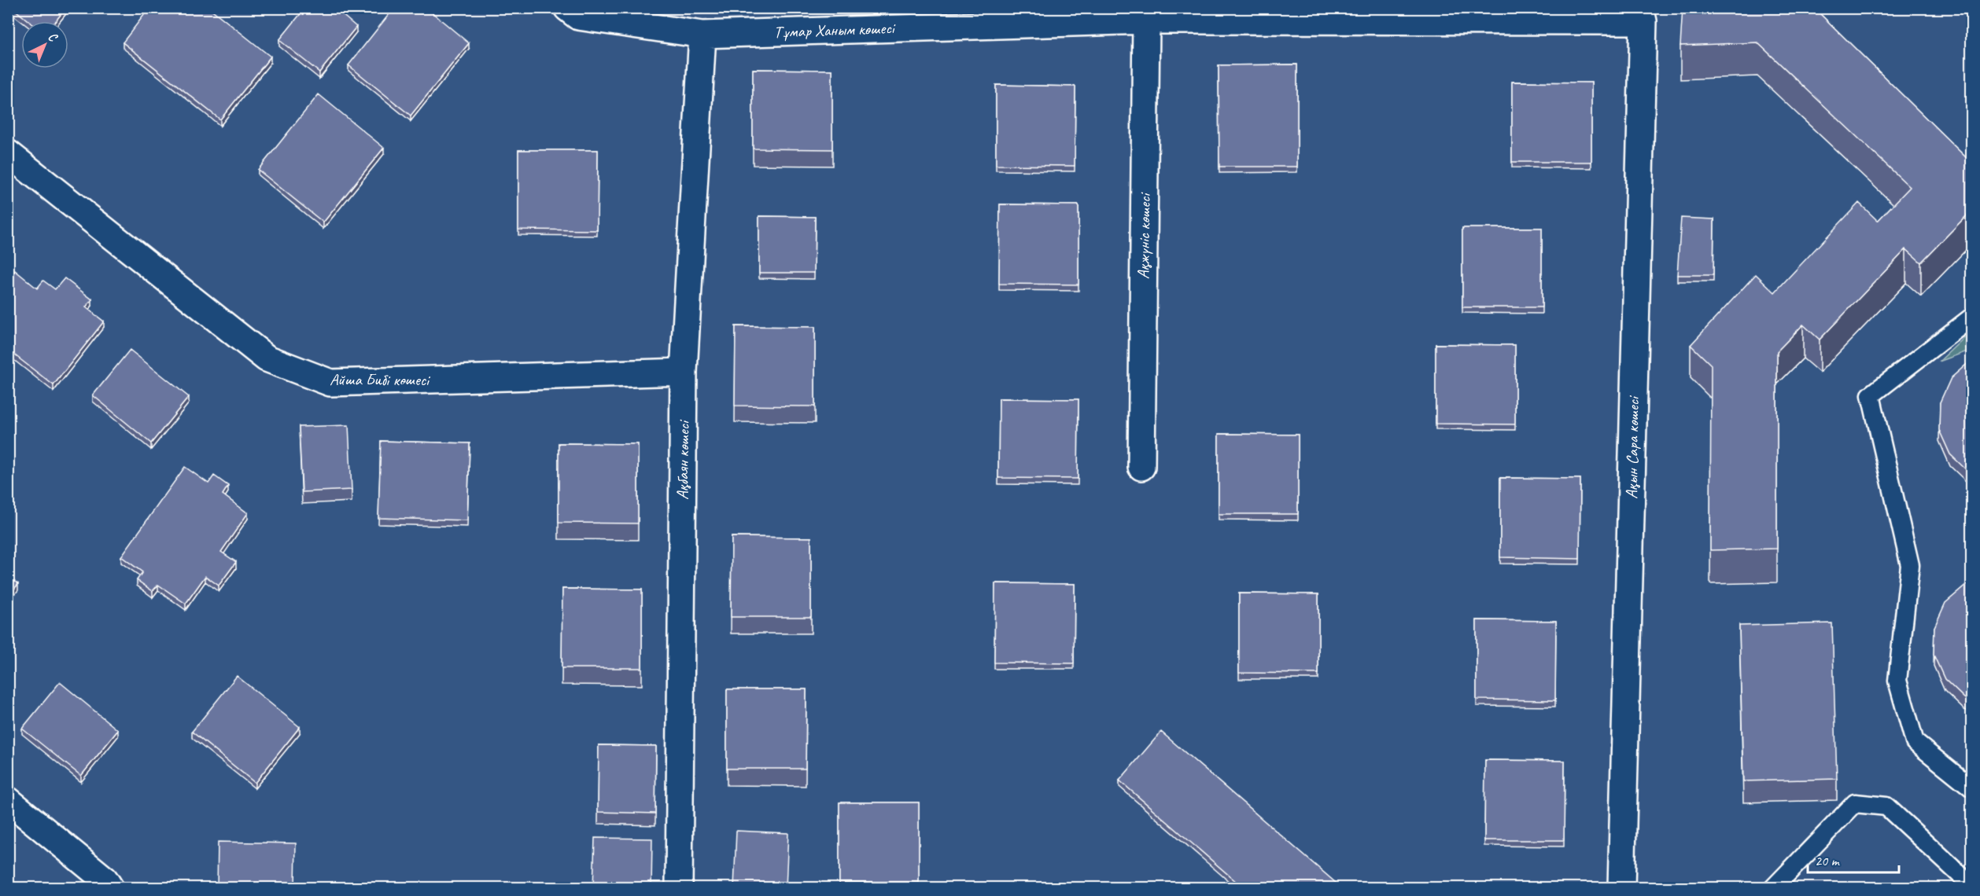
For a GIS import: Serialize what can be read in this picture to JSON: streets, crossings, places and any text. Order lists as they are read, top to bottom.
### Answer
{
  "streets": {
    "street": [
      "Тұмар Ханым көшесі",
      "Ақжүніс көшесі",
      "Айша Бибі көшесі",
      "Ақын Сара көшесі",
      "Ақбаян көшесі"
    ]
  },
  "crossings": [
    ["Тұмар Ханым көшесі", "Ақжүніс көшесі"],
    ["Тұмар Ханым көшесі", "Ақын Сара көшесі"],
    ["Тұмар Ханым көшесі", "Ақбаян көшесі"],
    ["Айша Бибі көшесі", "Ақбаян көшесі"]
  ],
  "scale_bar": "20 m",
  "north": "top right"
}
